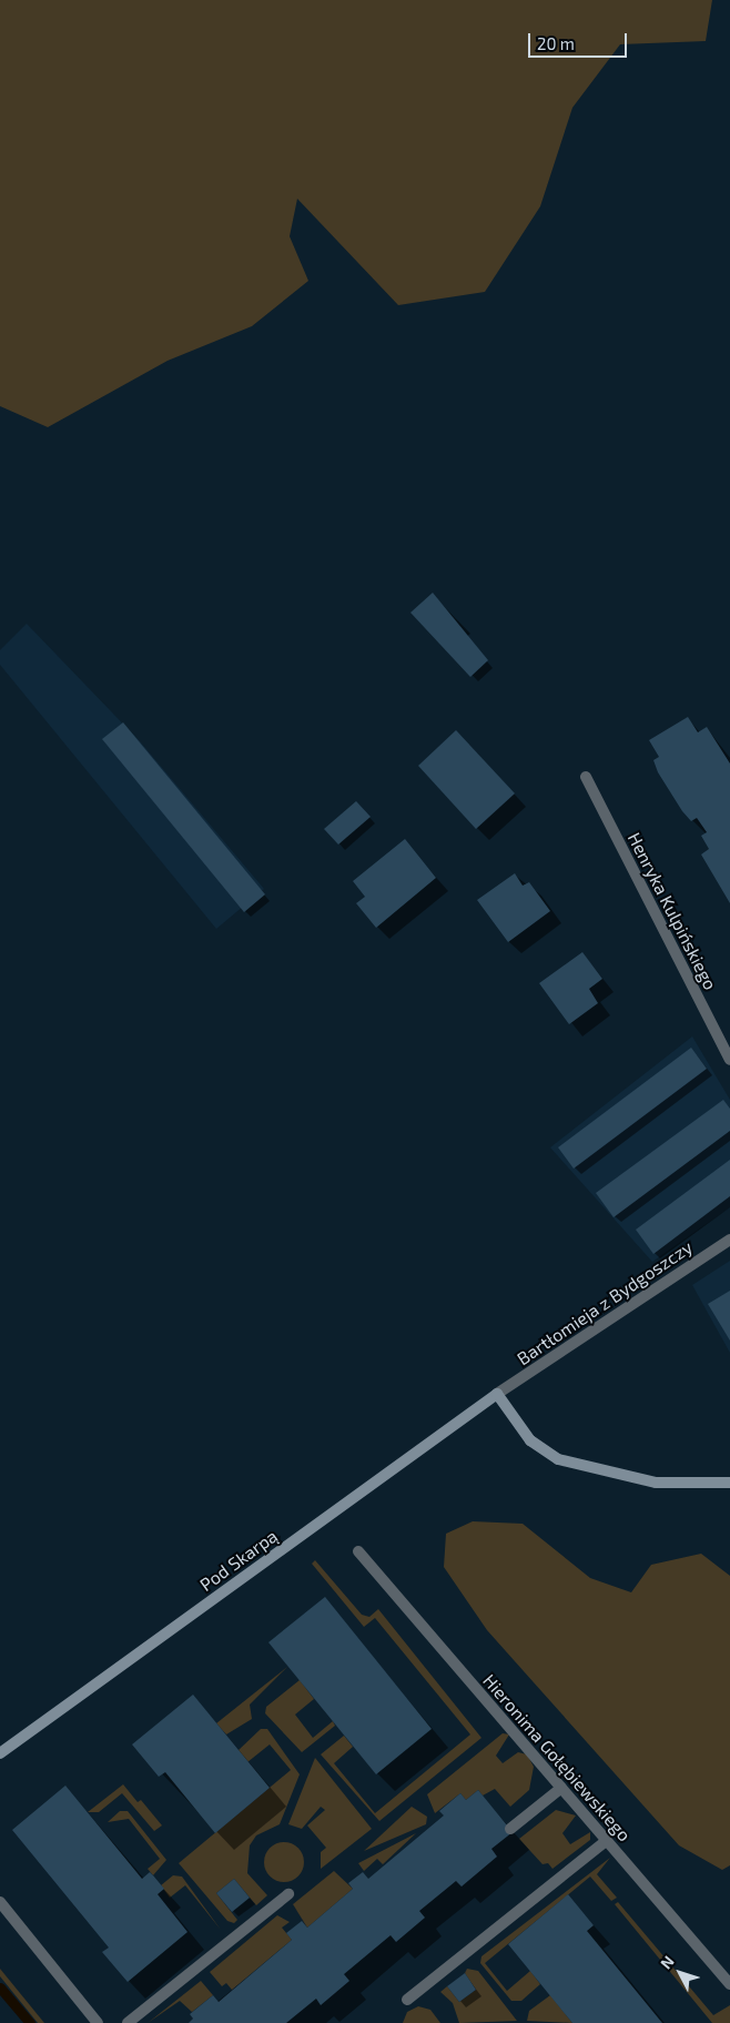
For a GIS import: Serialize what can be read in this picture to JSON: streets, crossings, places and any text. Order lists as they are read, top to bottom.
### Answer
{
  "streets": {
    "street": [
      "Henryka Kulpińskiego",
      "Bartłomieja z Bydgoszczy",
      "Pod Skarpą",
      "Hieronima Gołębiewskiego"
    ]
  },
  "crossings": [
    ["Bartłomieja z Bydgoszczy", "Pod Skarpą"]
  ],
  "scale_bar": "20 m",
  "north": "top left"
}
